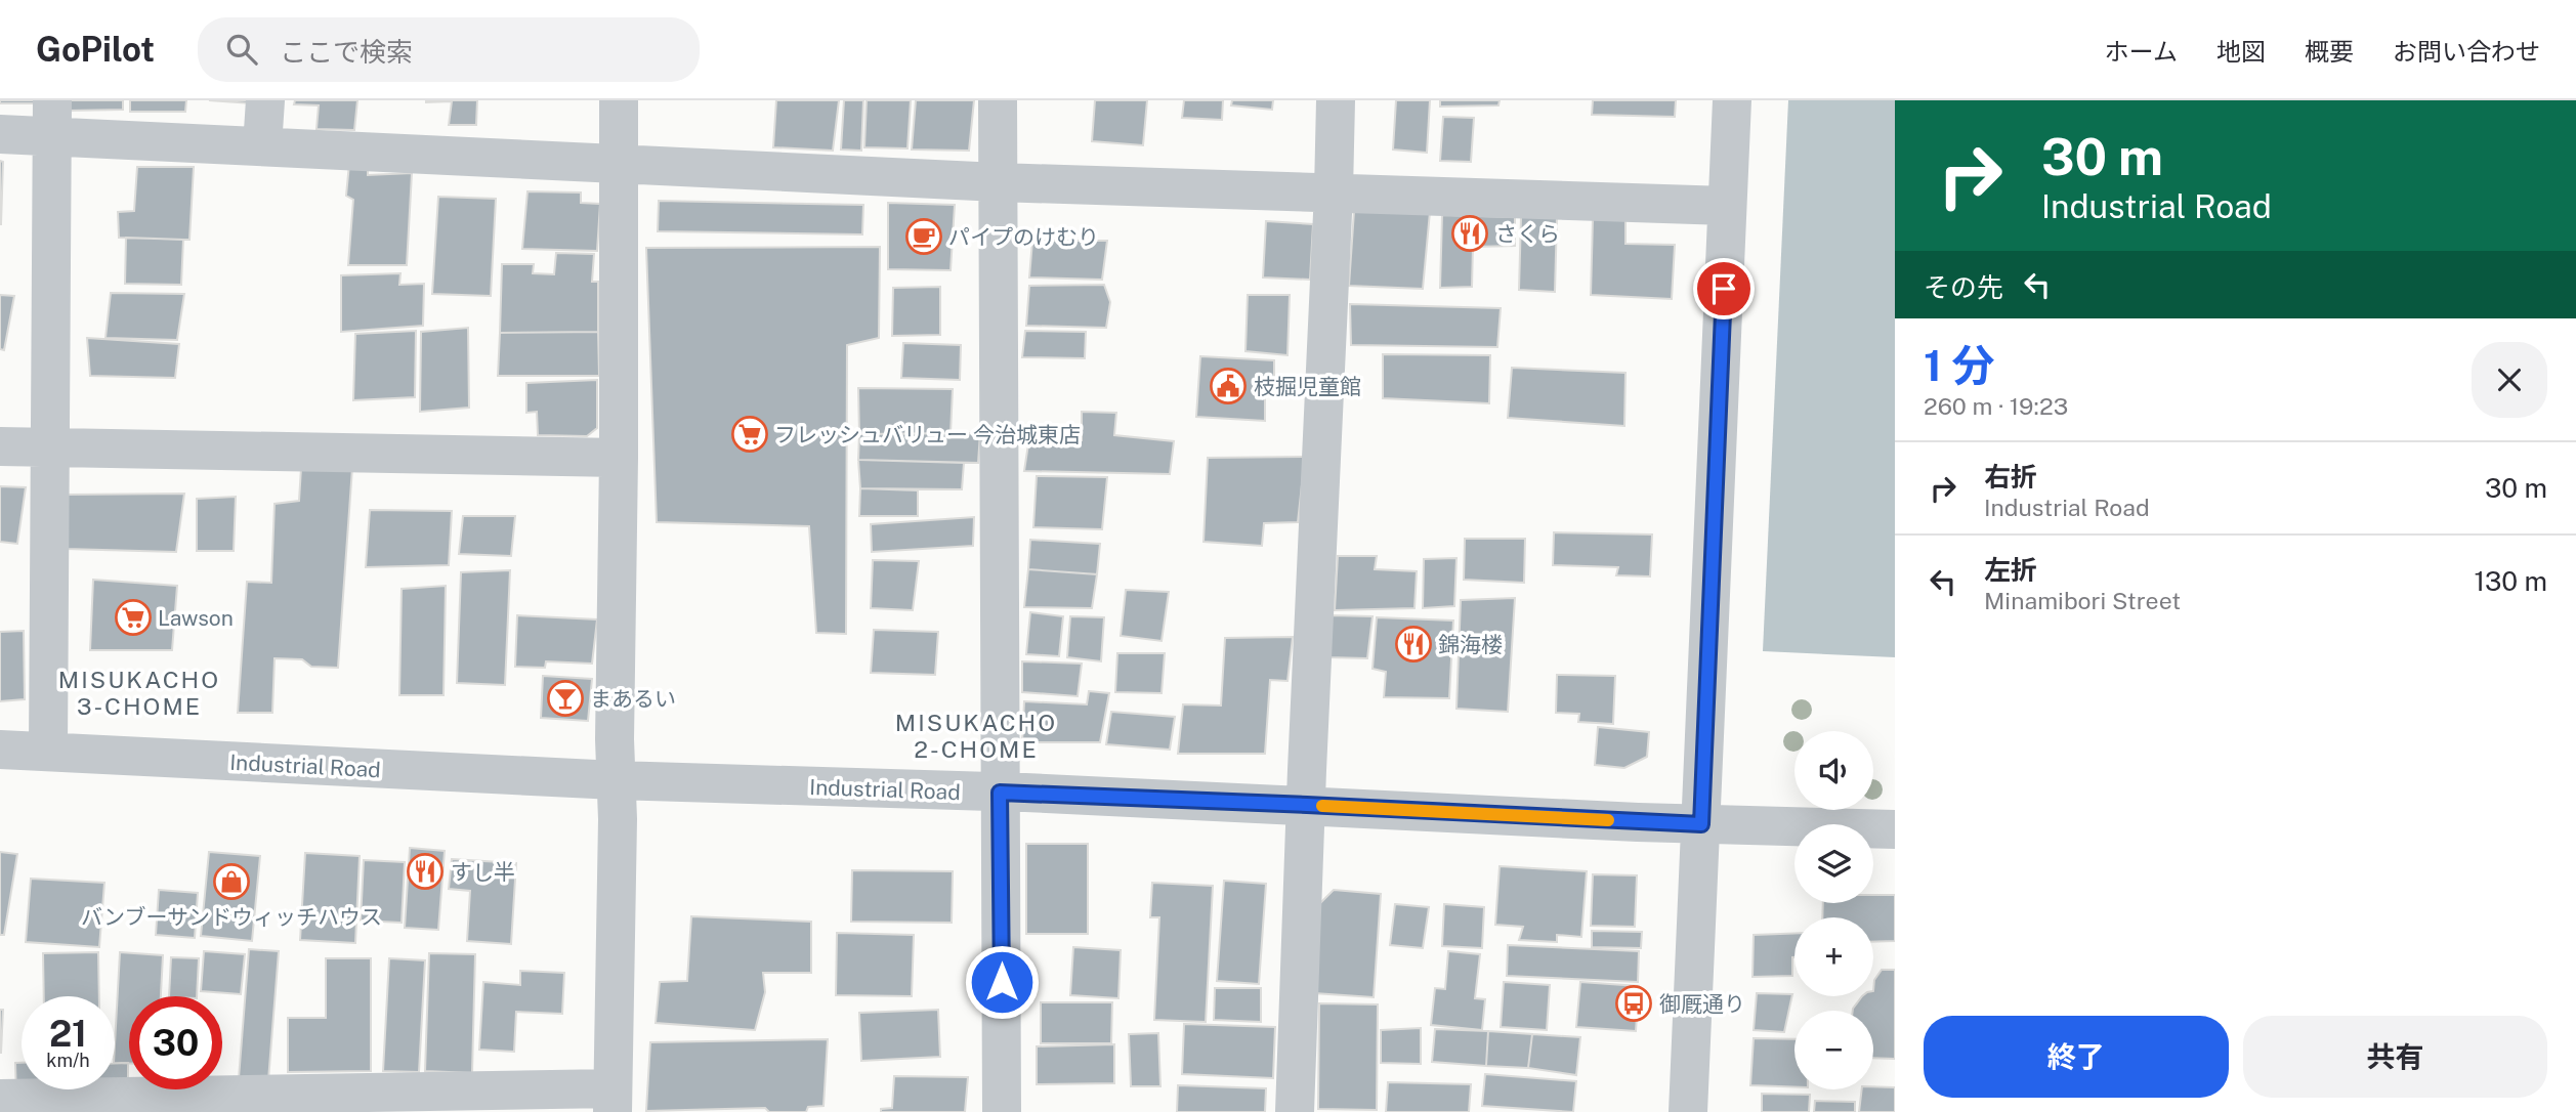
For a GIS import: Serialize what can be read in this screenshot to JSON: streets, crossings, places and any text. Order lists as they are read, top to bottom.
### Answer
{
  "streets": {
    "street": ["Industrial Road"]
  },
  "districts": ["MISUKACHO 3-CHOME", "MISUKACHO 2-CHOME"],
  "places": {
    "restaurant": ["さくら", "錦海楼", "すし半"],
    "cafe": ["パイプのけむり"],
    "public building": ["枝掘児童館"],
    "supermarket": ["フレッシュバリュー 今治城東店", "Lawson"],
    "bar": ["まあるい"],
    "shop": ["バンブーサンドウィッチハウス"],
    "bus stop": ["御厩通り"]
  },
  "page": {
    "header": "GoPilot",
    "search": "ここで検索",
    "nav": [
      "ホーム",
      "地図",
      "概要",
      "お問い合わせ"
    ],
    "turn": ["30 m", "Industrial Road"],
    "then": "その先",
    "heading": ["1 分", "260 m · 19:23"],
    "list": [
      {
        "name": "右折",
        "note": "Industrial Road",
        "value": "30 m"
      },
      {
        "name": "左折",
        "note": "Minamibori Street",
        "value": "130 m"
      }
    ],
    "map_buttons": ["+", "−"],
    "speed": "21 km/h",
    "limit": "30",
    "buttons": ["終了", "共有"]
  }
}
